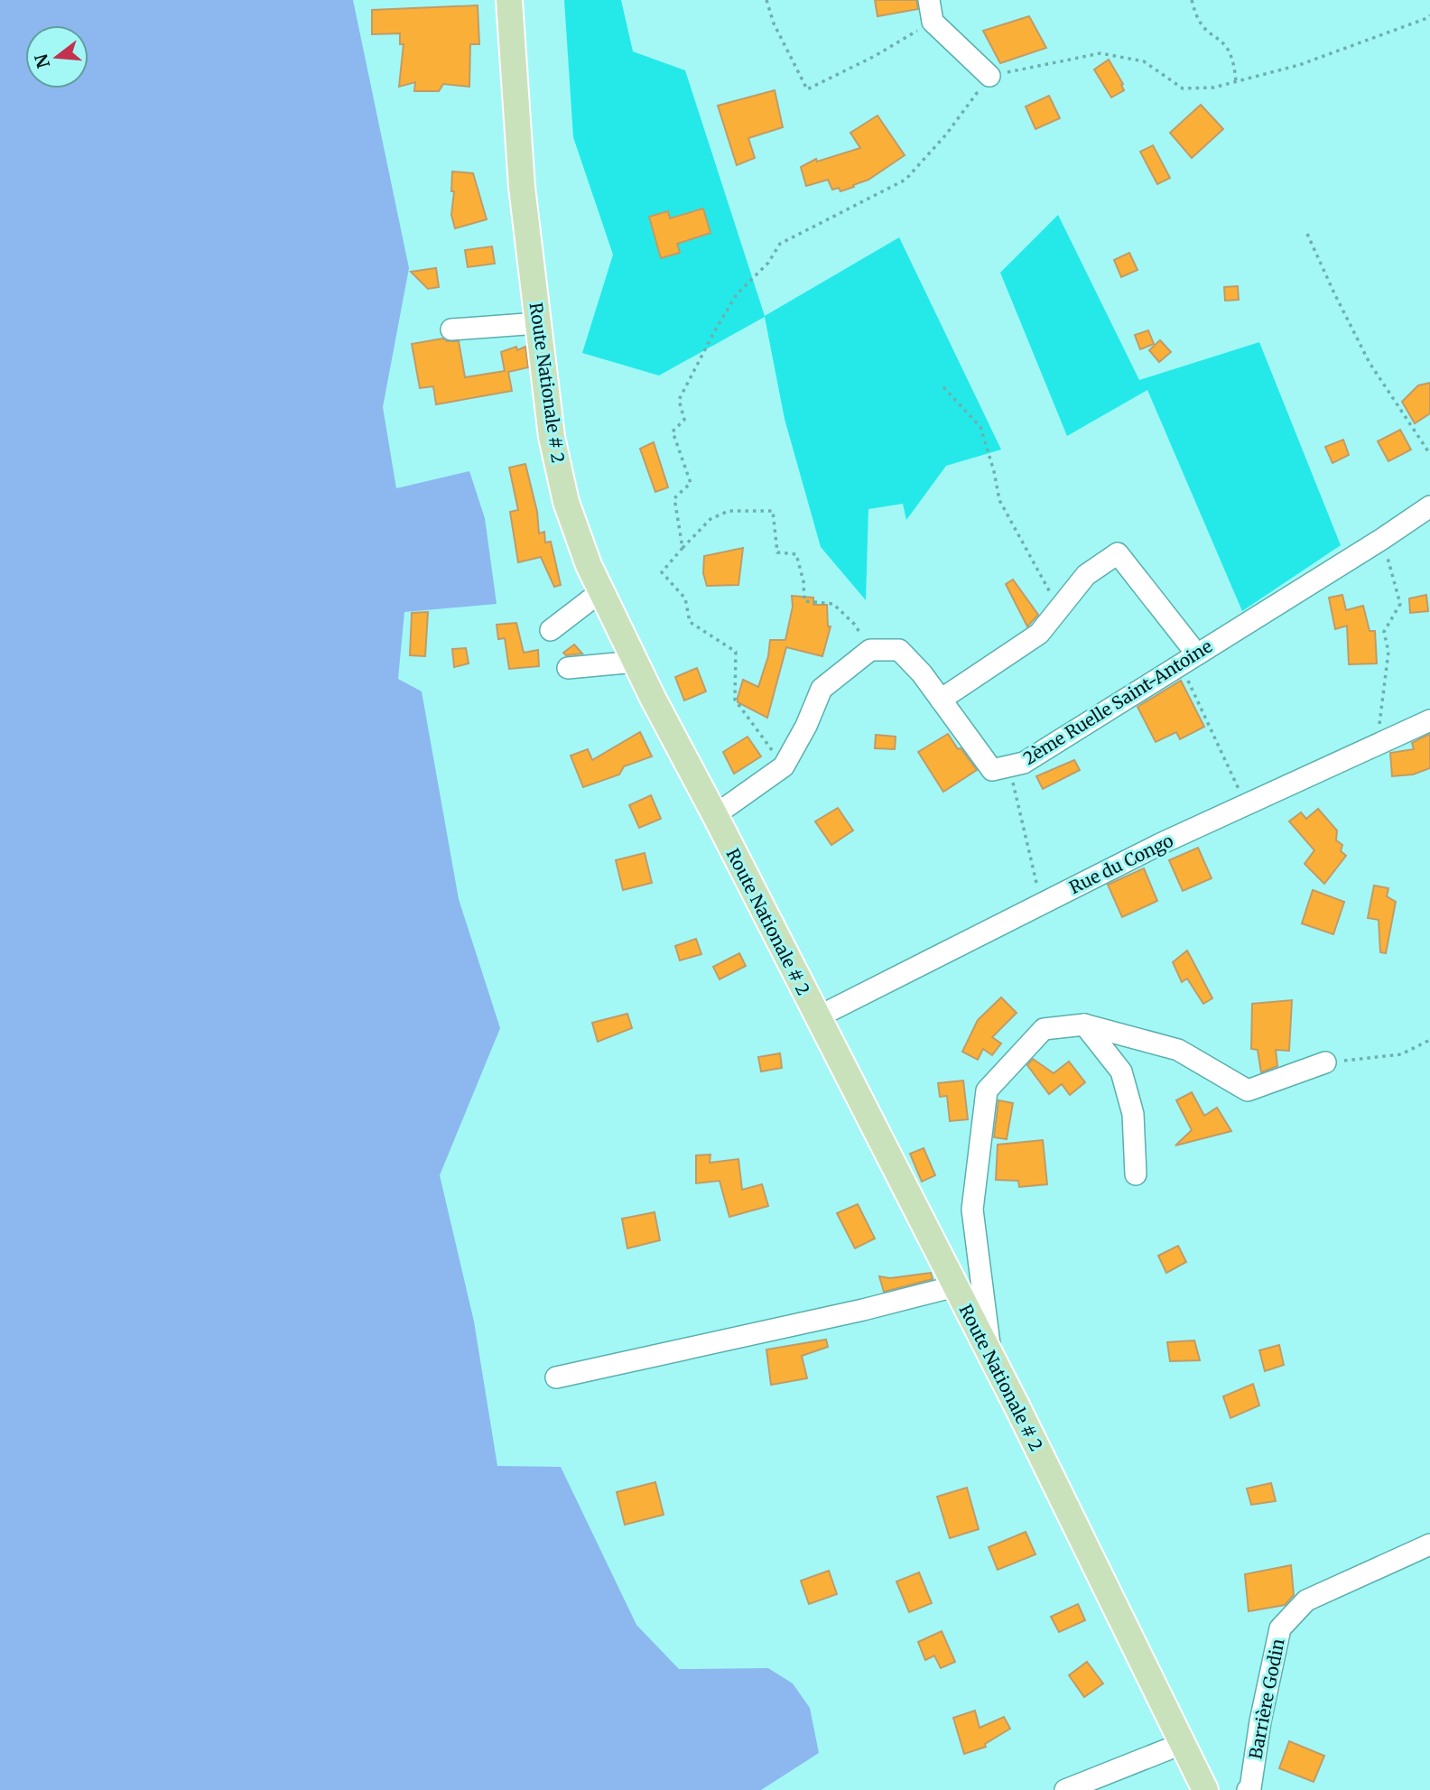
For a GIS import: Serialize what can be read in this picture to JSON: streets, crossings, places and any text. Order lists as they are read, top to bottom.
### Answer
{
  "streets": {
    "main road": ["Route Nationale # 2"],
    "street": ["2ème Ruelle Saint-Antoine", "Rue du Congo", "Barrière Godin"]
  },
  "crossings": [
    ["Route Nationale # 2", "Rue du Congo"]
  ],
  "north": "left"
}
